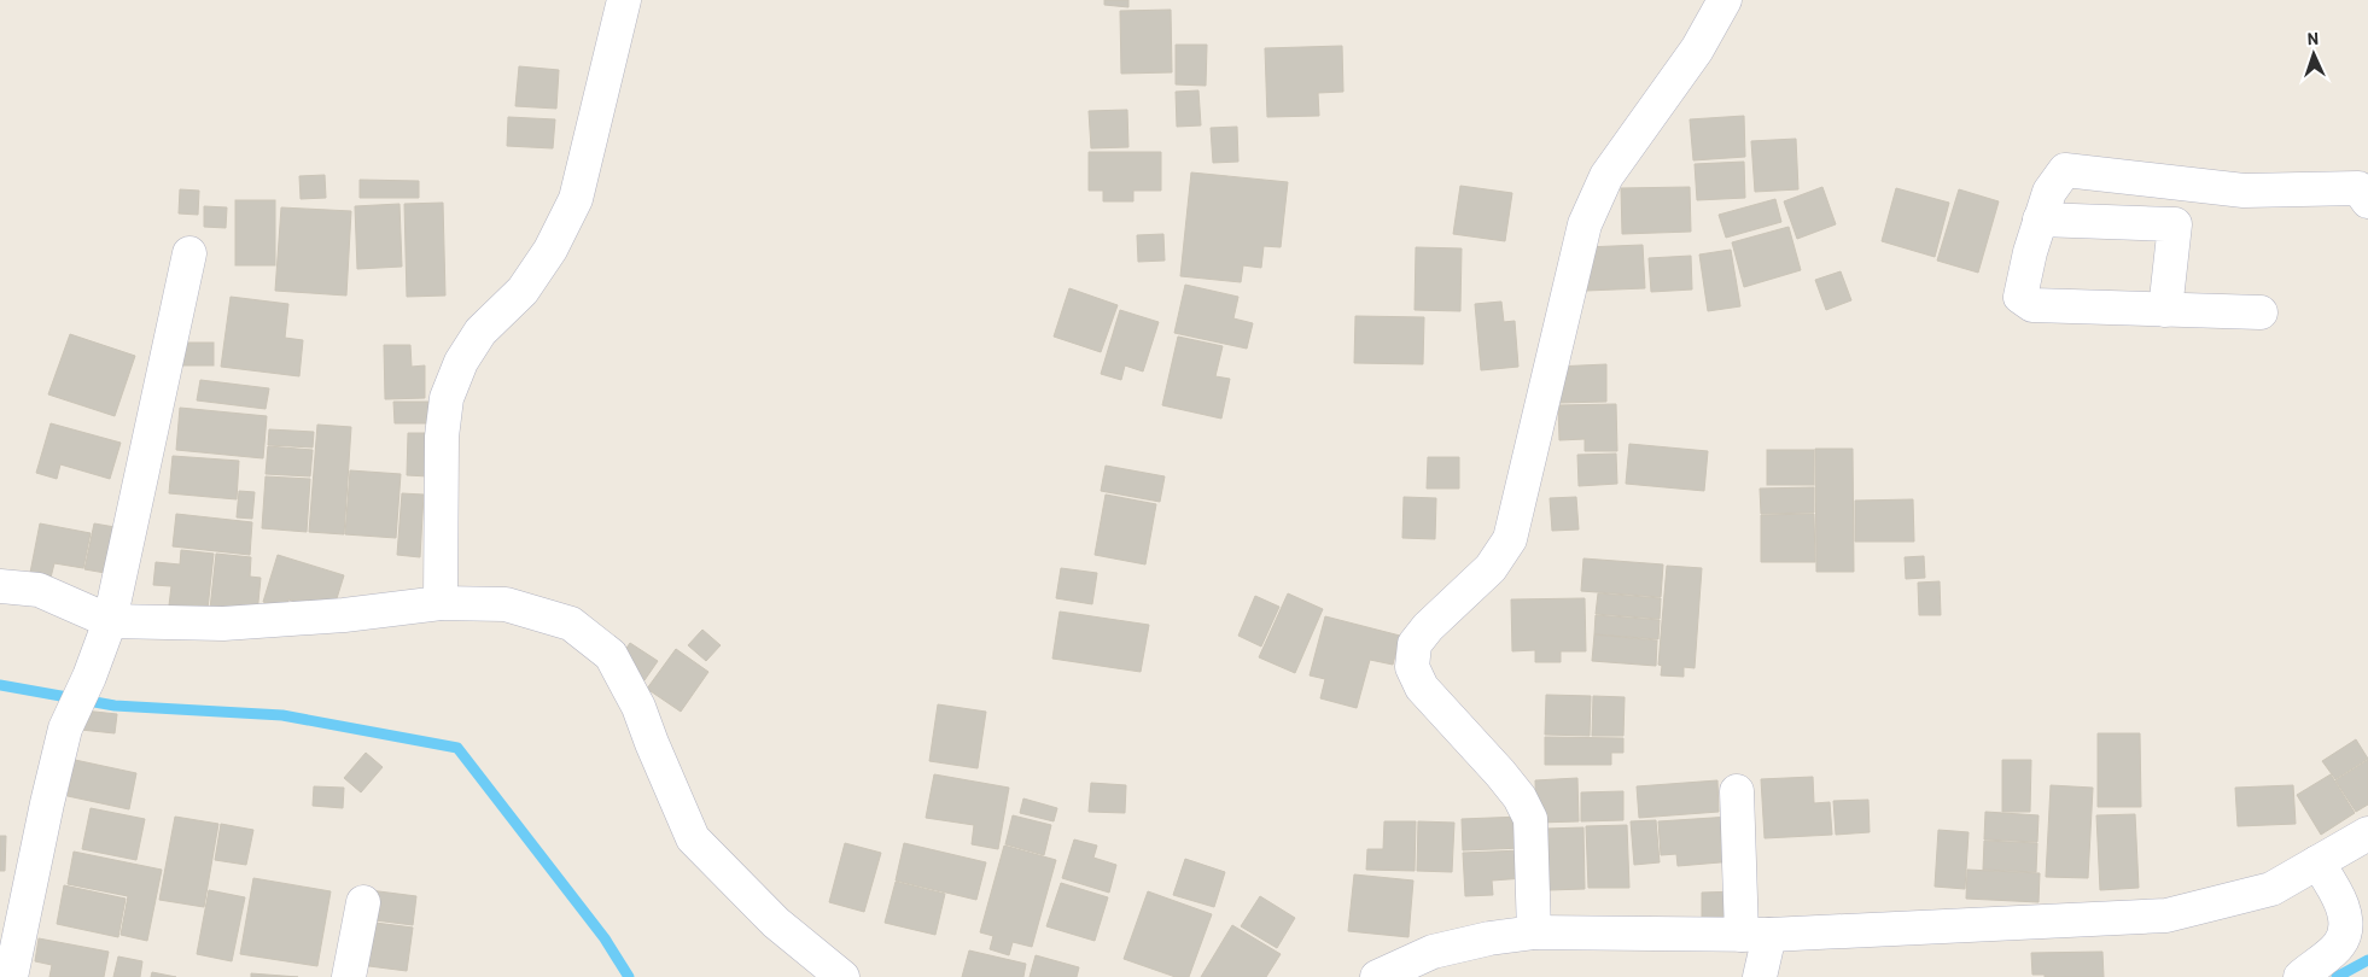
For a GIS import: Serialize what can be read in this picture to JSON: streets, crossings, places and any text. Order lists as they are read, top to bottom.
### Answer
{
  "north": "top"
}
